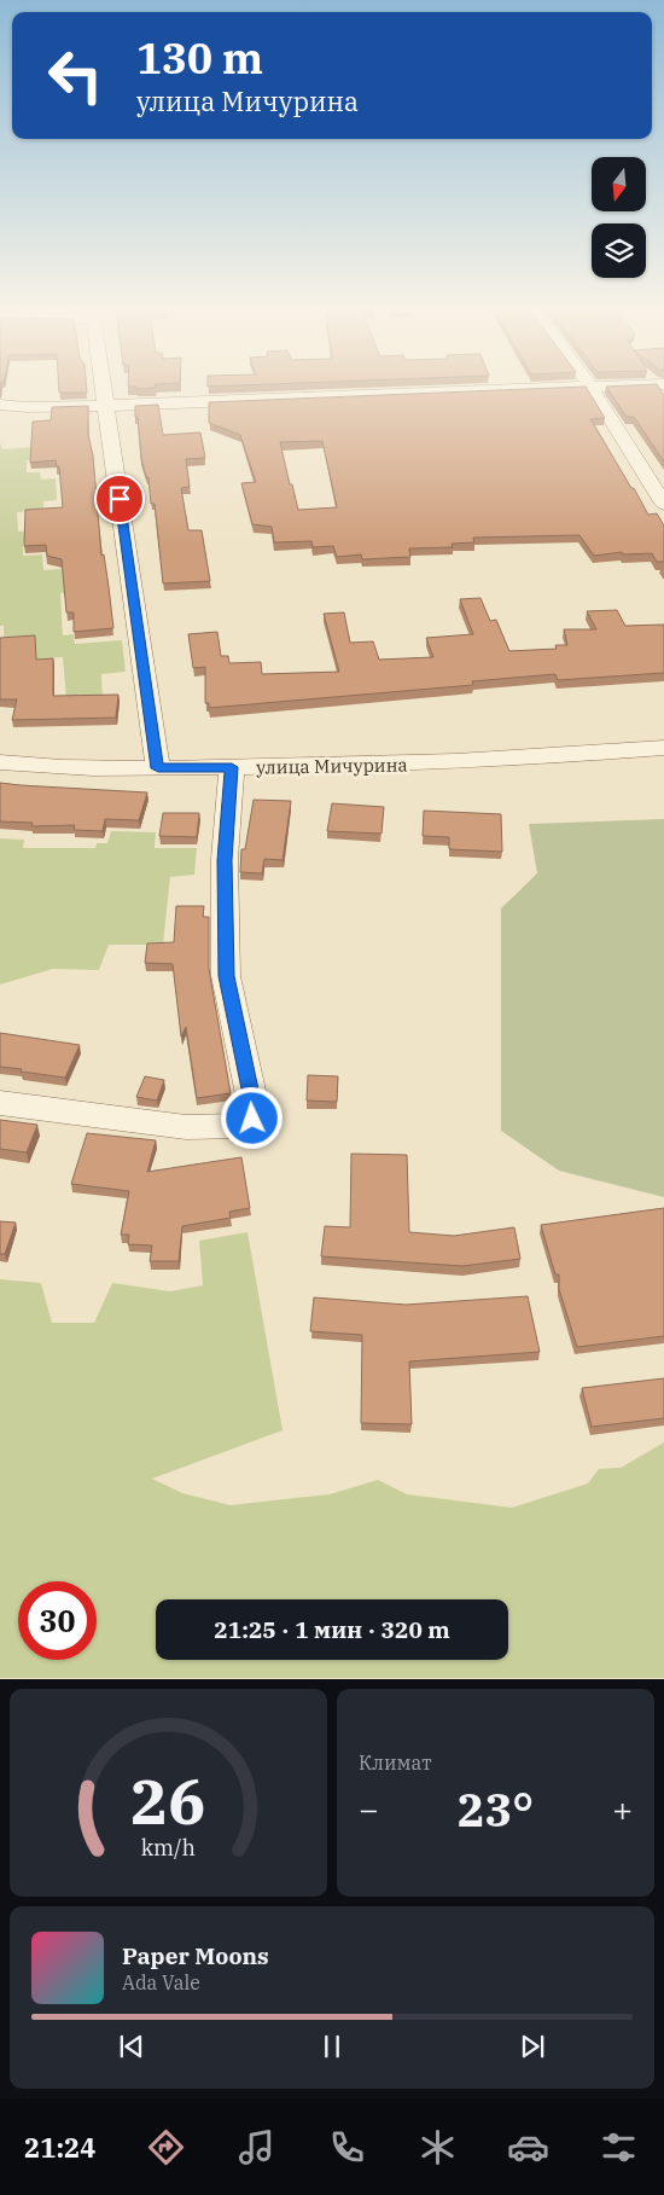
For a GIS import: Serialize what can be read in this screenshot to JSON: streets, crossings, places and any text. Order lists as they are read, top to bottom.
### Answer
{
  "streets": {
    "street": ["улица Мичурина"]
  },
  "north": "bottom",
  "page": {
    "turn": ["130 m", "улица Мичурина"],
    "limit": "30",
    "trip": "21:25 · 1 мин · 320 m",
    "tile": "Климат",
    "heat": ["−", "23°", "+"],
    "song": ["Paper Moons", "Ada Vale"],
    "tabs": "21:24",
    "gauge": ["26", "km/h"]
  }
}
